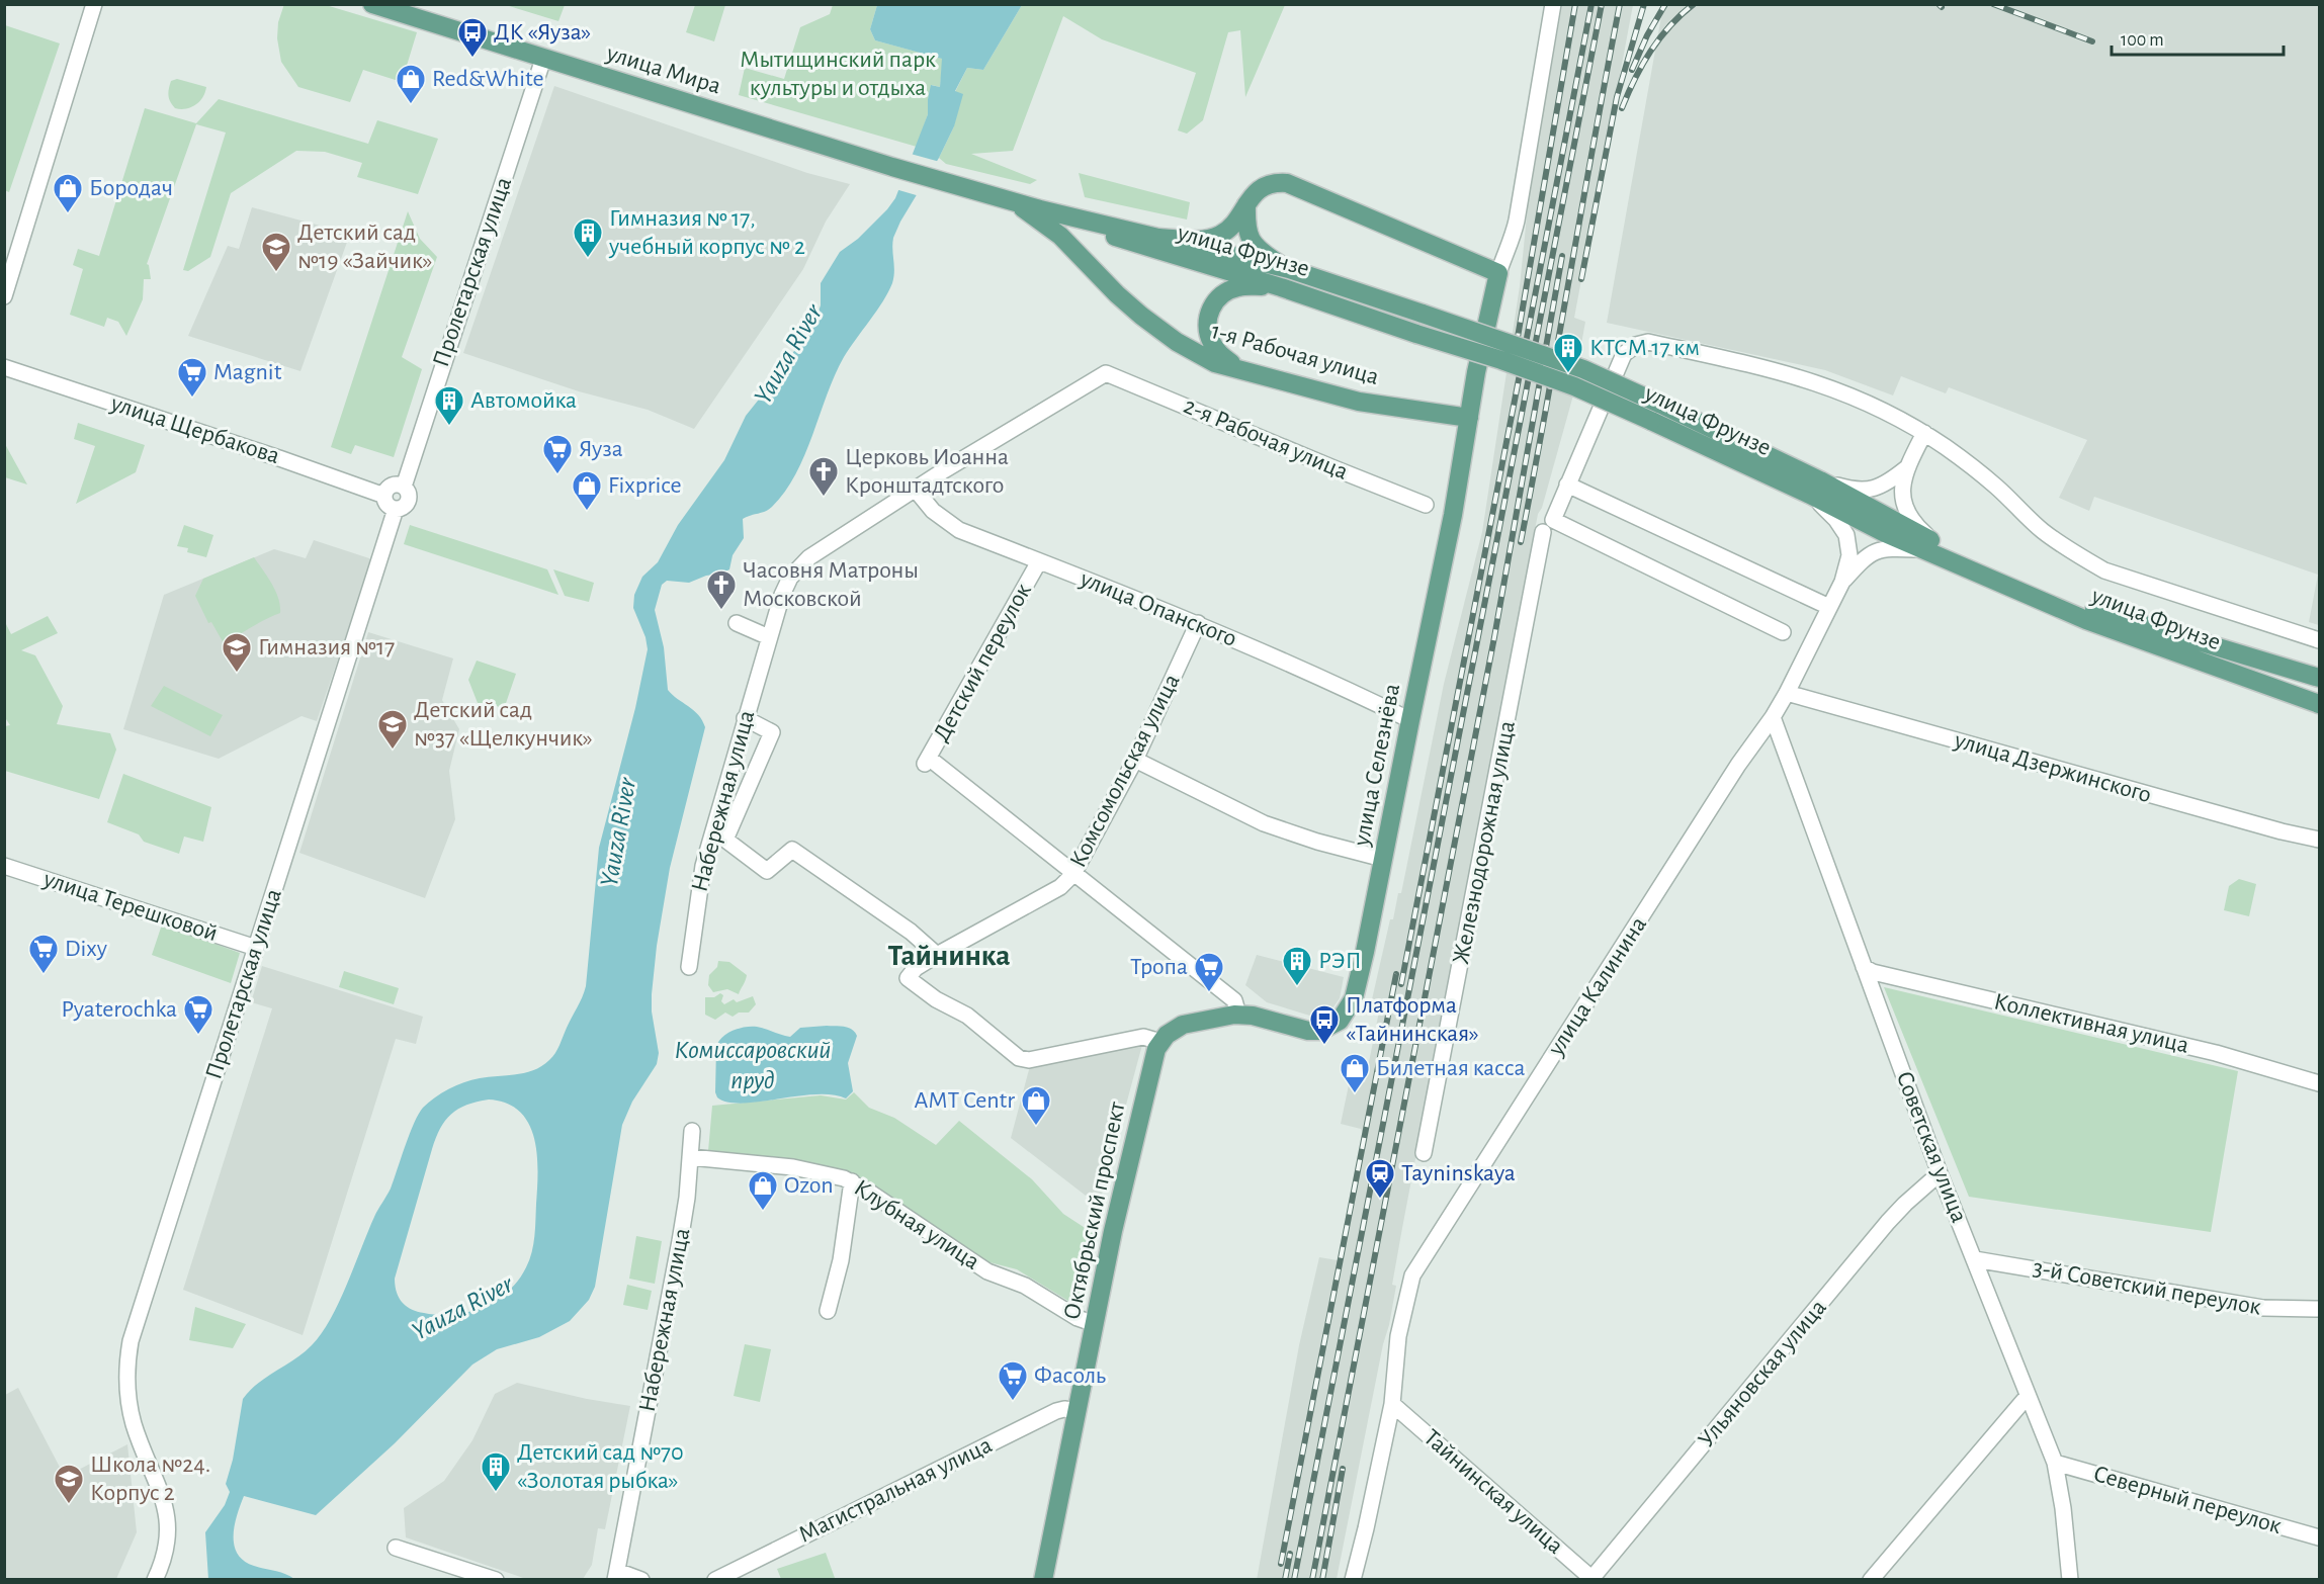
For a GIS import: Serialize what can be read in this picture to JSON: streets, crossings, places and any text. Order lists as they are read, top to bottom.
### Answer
{
  "streets": {
    "main road": [
      "улица Мира",
      "улица Фрунзе",
      "1-я Рабочая улица",
      "улица Селезнёва",
      "Октябрьский проспект"
    ],
    "street": [
      "Пролетарская улица",
      "улица Щербакова",
      "2-я Рабочая улица",
      "улица Опанского",
      "Детский переулок",
      "улица Дзержинского",
      "Комсомольская улица",
      "Набережная улица",
      "Железнодорожная улица",
      "улица Терешковой",
      "улица Калинина",
      "Коллективная улица",
      "Советская улица",
      "Клубная улица",
      "3-й Советский переулок",
      "Ульяновская улица",
      "Магистральная улица",
      "Тайнинская улица",
      "Северный переулок"
    ]
  },
  "crossings": [
    ["улица Мира", "улица Фрунзе"],
    ["улица Мира", "Пролетарская улица"],
    ["улица Фрунзе", "1-я Рабочая улица"],
    ["Пролетарская улица", "улица Щербакова"],
    ["Пролетарская улица", "улица Терешковой"],
    ["1-я Рабочая улица", "улица Селезнёва"],
    ["2-я Рабочая улица", "Набережная улица"],
    ["улица Опанского", "Детский переулок"],
    ["улица Опанского", "улица Селезнёва"],
    ["улица Опанского", "Комсомольская улица"],
    ["улица Опанского", "Набережная улица"],
    ["Детский переулок", "Комсомольская улица"],
    ["улица Дзержинского", "улица Калинина"],
    ["Комсомольская улица", "Октябрьский проспект"],
    ["Набережная улица", "Клубная улица"],
    ["улица Калинина", "Советская улица"],
    ["улица Калинина", "Тайнинская улица"],
    ["Коллективная улица", "Советская улица"],
    ["Советская улица", "3-й Советский переулок"],
    ["Советская улица", "Ульяновская улица"],
    ["Советская улица", "Северный переулок"],
    ["Октябрьский проспект", "Клубная улица"],
    ["Октябрьский проспект", "Магистральная улица"],
    ["Ульяновская улица", "Тайнинская улица"]
  ],
  "districts": ["Тайнинка"],
  "water": ["Yauza River", "Комиссаровский пруд"],
  "parks": ["Мытищинский парк культуры и отдыха"],
  "places": {
    "bus stop": ["ДК «Яуза»", "Платформа «Тайнинская»"],
    "shop": [
      "Red&White",
      "Бородач",
      "Fixprice",
      "Билетная касса",
      "AMT Centr",
      "Ozon"
    ],
    "building": [
      "Гимназия № 17, учебный корпус № 2",
      "КТСМ 17 км",
      "Автомойка",
      "РЭП",
      "Детский сад №70 «Золотая рыбка»"
    ],
    "school or university": [
      "Детский сад №19 «Зайчик»",
      "Гимназия №17",
      "Детский сад №37 «Щелкунчик»",
      "Школа №24. Корпус 2"
    ],
    "supermarket": [
      "Magnit",
      "Яуза",
      "Dixy",
      "Тропа",
      "Pyaterochka",
      "Фасоль"
    ],
    "church": ["Церковь Иоанна Кронштадтского", "Часовня Матроны Московской"],
    "station": ["Tayninskaya"]
  },
  "scale_bar": "100 m"
}
